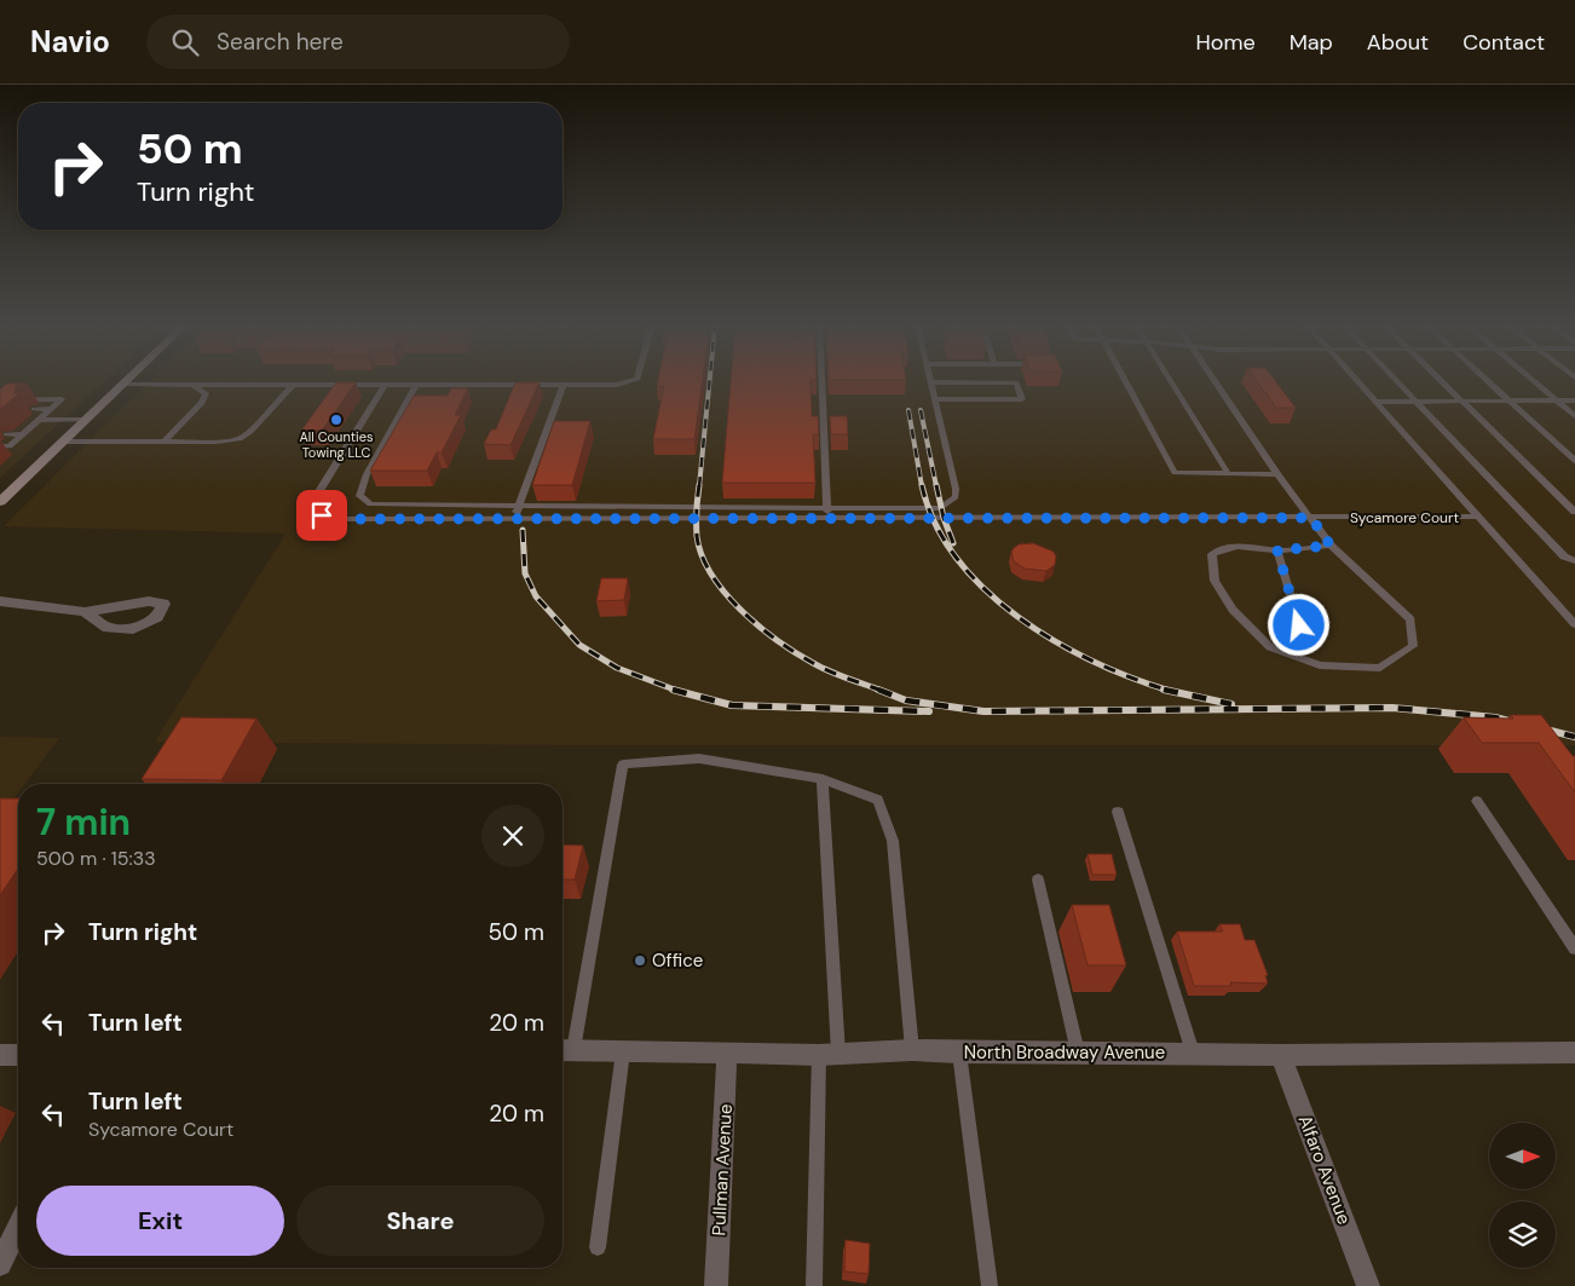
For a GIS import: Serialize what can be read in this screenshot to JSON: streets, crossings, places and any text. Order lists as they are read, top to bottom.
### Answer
{
  "streets": {
    "street": ["North Broadway Avenue", "Pullman Avenue", "Alfaro Avenue"],
    "lane": ["Sycamore Court"]
  },
  "crossings": [
    ["North Broadway Avenue", "Pullman Avenue"],
    ["North Broadway Avenue", "Alfaro Avenue"]
  ],
  "places": ["All Counties Towing LLC", "Office"],
  "north": "right",
  "page": {
    "header": "Navio",
    "search": "Search here",
    "nav": [
      "Home",
      "Map",
      "About",
      "Contact"
    ],
    "turn": ["50 m", "Turn right"],
    "heading": ["7 min", "500 m · 15:33"],
    "list": [
      {
        "name": "Turn right",
        "value": "50 m"
      },
      {
        "name": "Turn left",
        "value": "20 m"
      },
      {
        "name": "Turn left",
        "note": "Sycamore Court",
        "value": "20 m"
      }
    ],
    "buttons": ["Exit", "Share"]
  }
}
